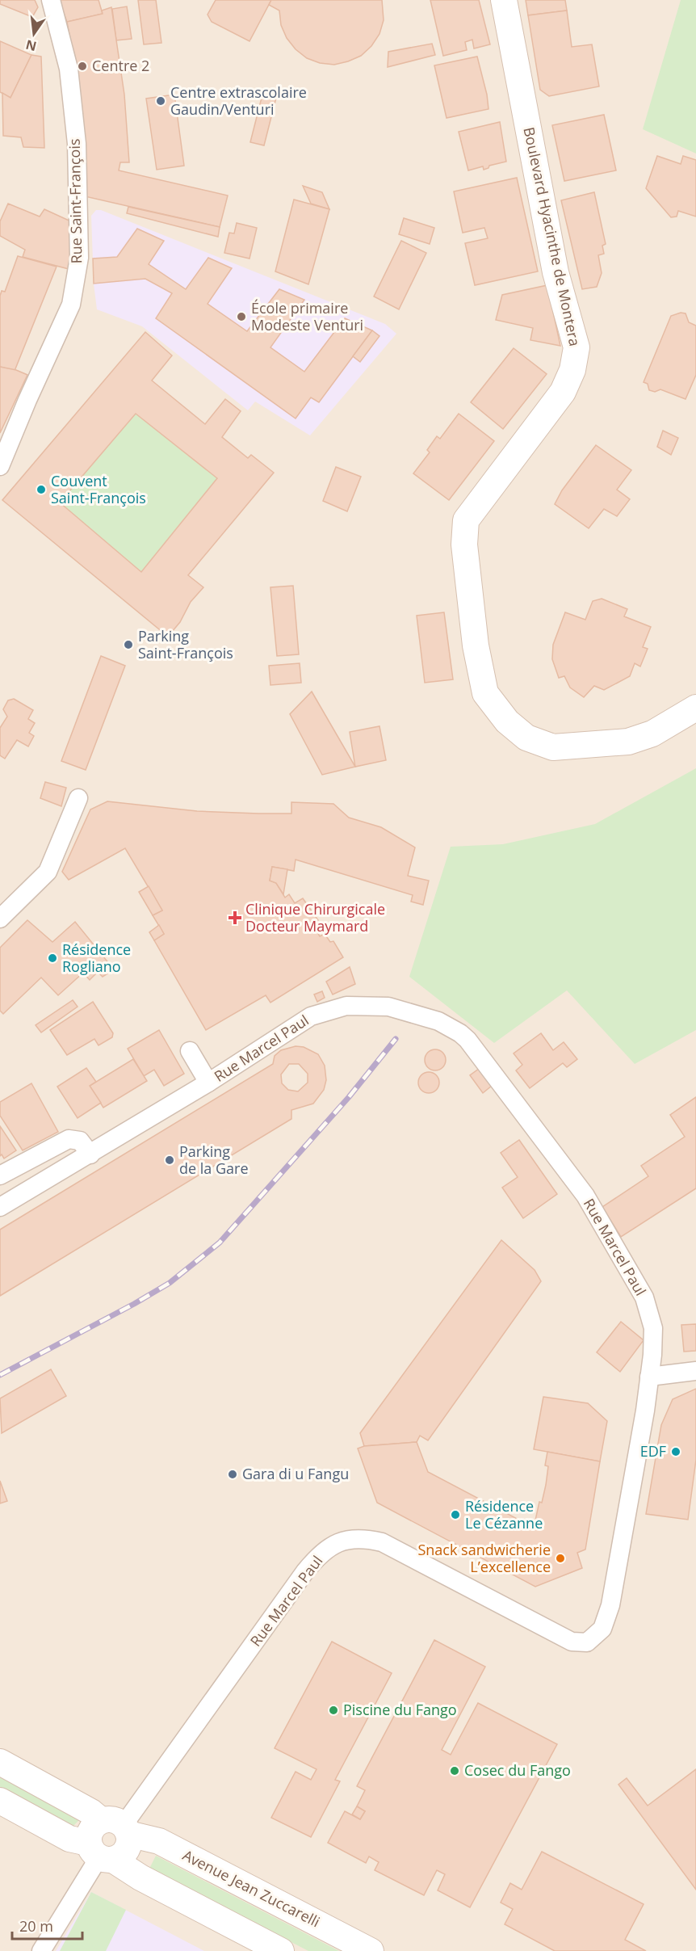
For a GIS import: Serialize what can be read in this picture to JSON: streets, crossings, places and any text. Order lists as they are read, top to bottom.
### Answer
{
  "streets": {
    "main road": ["Boulevard Hyacinthe de Montera", "Avenue Jean Zuccarelli"],
    "street": ["Rue Saint-François", "Rue Marcel Paul"]
  },
  "crossings": [
    ["Rue Marcel Paul", "Avenue Jean Zuccarelli"]
  ],
  "places": {
    "other": [
      "Centre 2",
      "Centre extrascolaire Gaudin/Venturi",
      "École primaire Modeste Venturi",
      "Couvent Saint-François",
      "Parking Saint-François",
      "Résidence Rogliano",
      "Parking de la Gare",
      "EDF",
      "Gara di u Fangu",
      "Résidence Le Cézanne",
      "Snack sandwicherie L’excellence",
      "Piscine du Fango",
      "Cosec du Fango"
    ],
    "health": ["Clinique Chirurgicale Docteur Maymard"]
  },
  "scale_bar": "20 m",
  "north": "bottom"
}
